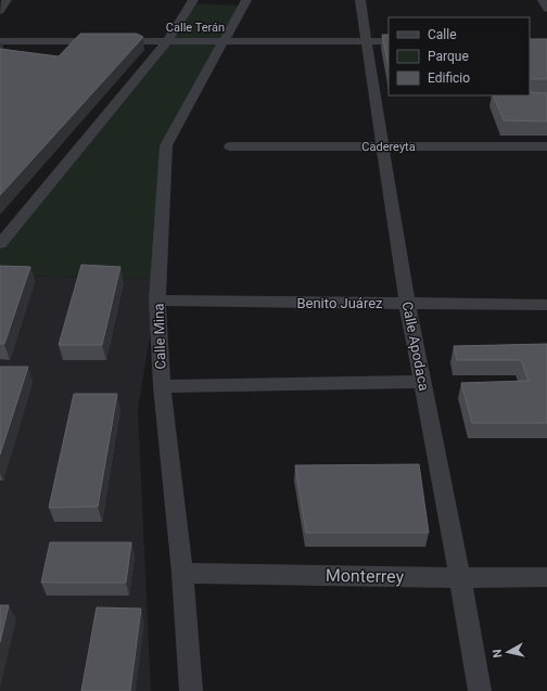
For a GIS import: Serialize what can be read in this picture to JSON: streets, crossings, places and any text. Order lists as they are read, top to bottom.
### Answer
{
  "streets": {
    "street": [
      "Calle Terán",
      "Cadereyta",
      "Benito Juárez",
      "Calle Mina",
      "Calle Apodaca",
      "Monterrey"
    ]
  },
  "crossings": [
    ["Calle Terán", "Calle Mina"],
    ["Calle Terán", "Calle Apodaca"],
    ["Cadereyta", "Calle Apodaca"],
    ["Benito Juárez", "Calle Mina"],
    ["Benito Juárez", "Calle Apodaca"],
    ["Calle Mina", "Monterrey"],
    ["Calle Apodaca", "Monterrey"]
  ],
  "legend": ["Calle", "Parque", "Edificio"],
  "north": "left"
}
